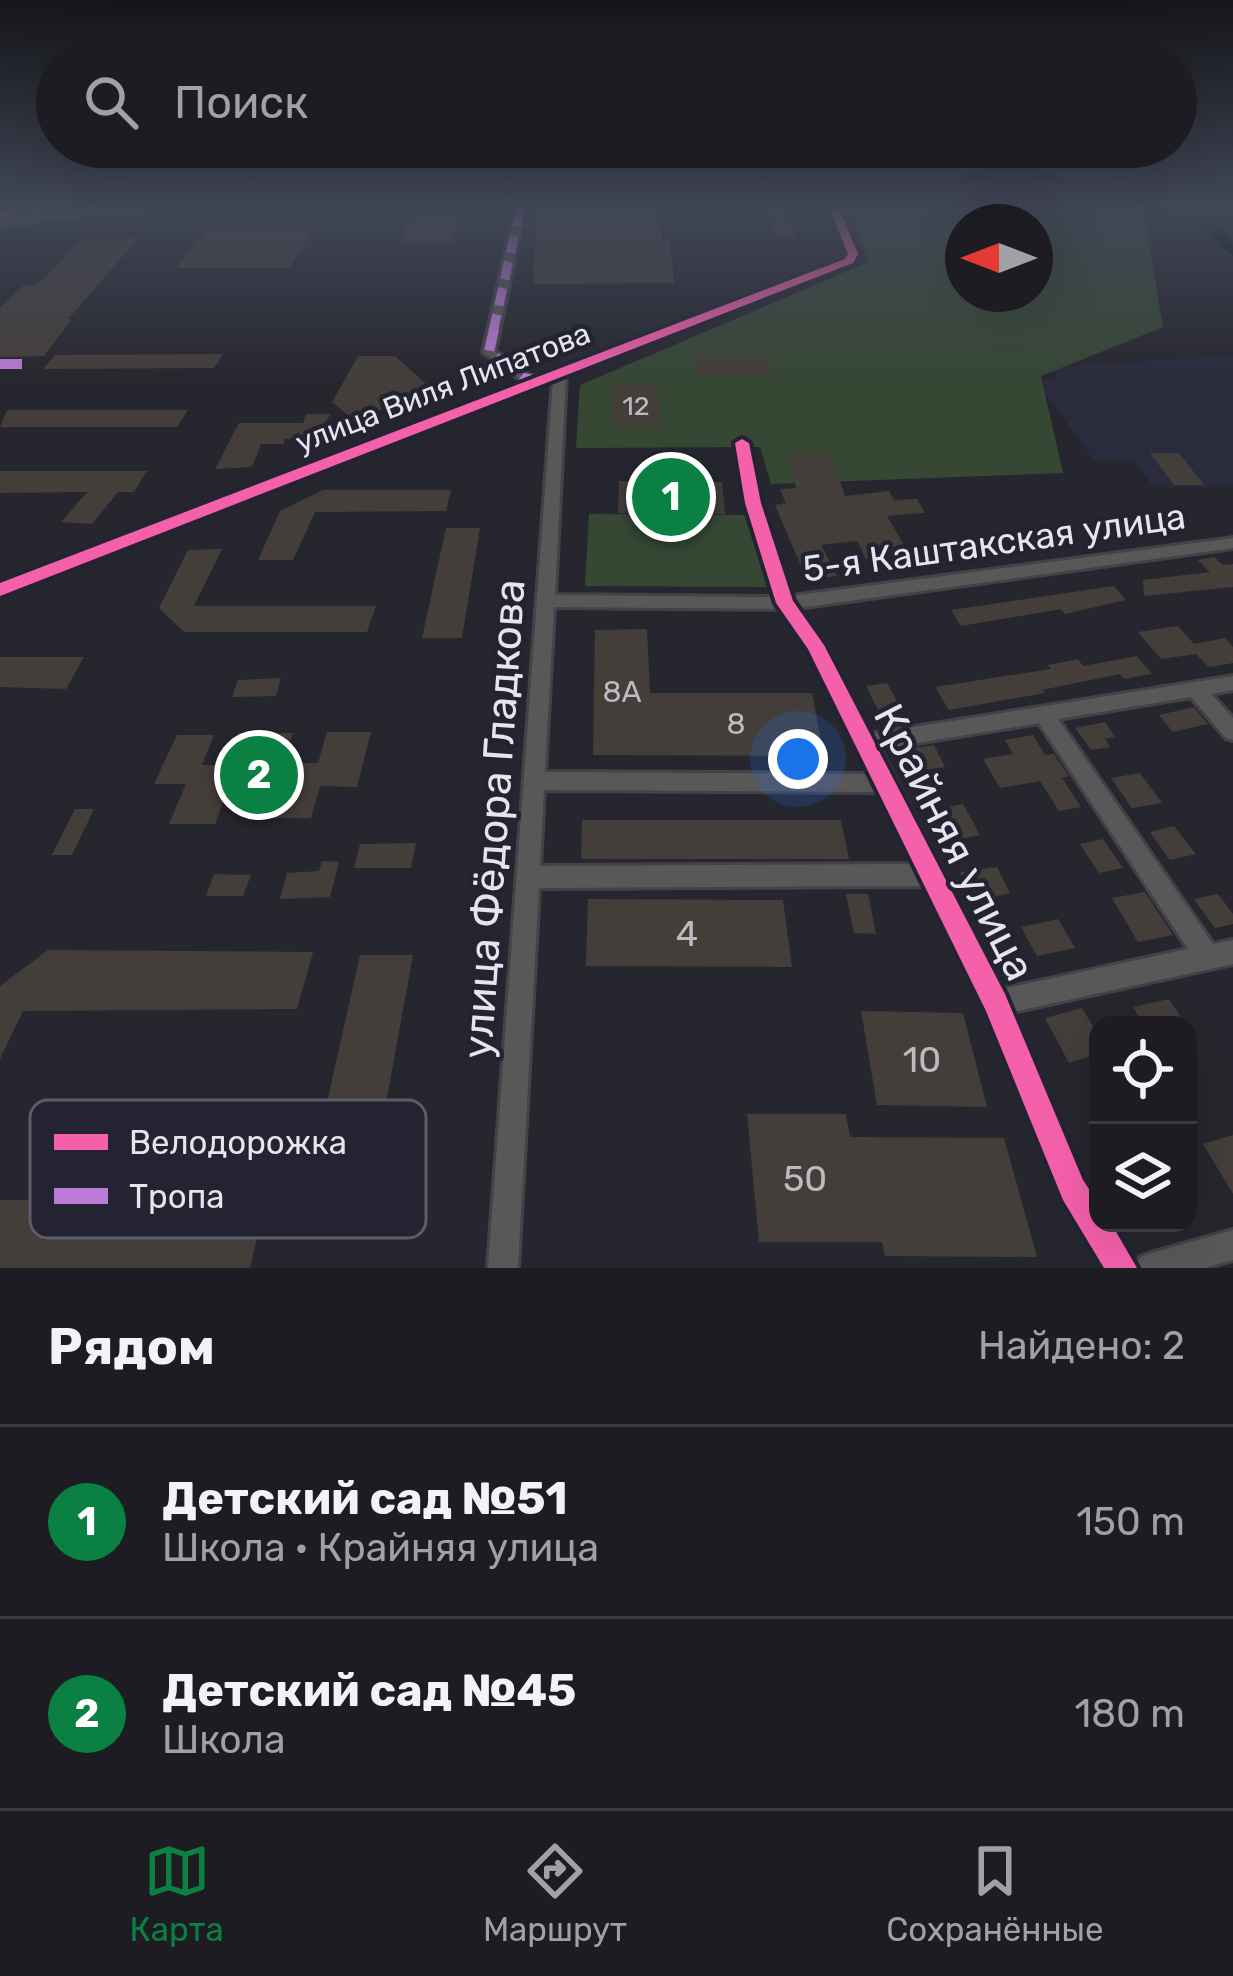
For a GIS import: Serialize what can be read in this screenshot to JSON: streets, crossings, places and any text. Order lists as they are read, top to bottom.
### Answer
{
  "streets": {
    "street": [
      "улица Виля Липатова",
      "5-я Каштакская улица",
      "улица Фёдора Гладкова",
      "Крайняя улица"
    ]
  },
  "crossings": [
    ["улица Виля Липатова", "улица Фёдора Гладкова"],
    ["5-я Каштакская улица", "улица Фёдора Гладкова"],
    ["5-я Каштакская улица", "Крайняя улица"]
  ],
  "house_numbers": [
    "12",
    "8А",
    "8",
    "4",
    "10",
    "50"
  ],
  "legend": ["Велодорожка", "Тропа"],
  "north": "left",
  "page": {
    "search": "Поиск",
    "pins": ["1", "2"],
    "heading": ["Рядом", "Найдено: 2"],
    "list": [
      {
        "mark": "1",
        "name": "Детский сад №51",
        "note": "Школа · Крайняя улица",
        "value": "150 m"
      },
      {
        "mark": "2",
        "name": "Детский сад №45",
        "note": "Школа",
        "value": "180 m"
      }
    ],
    "nav": ["Карта", "Маршрут", "Сохранённые"]
  }
}
